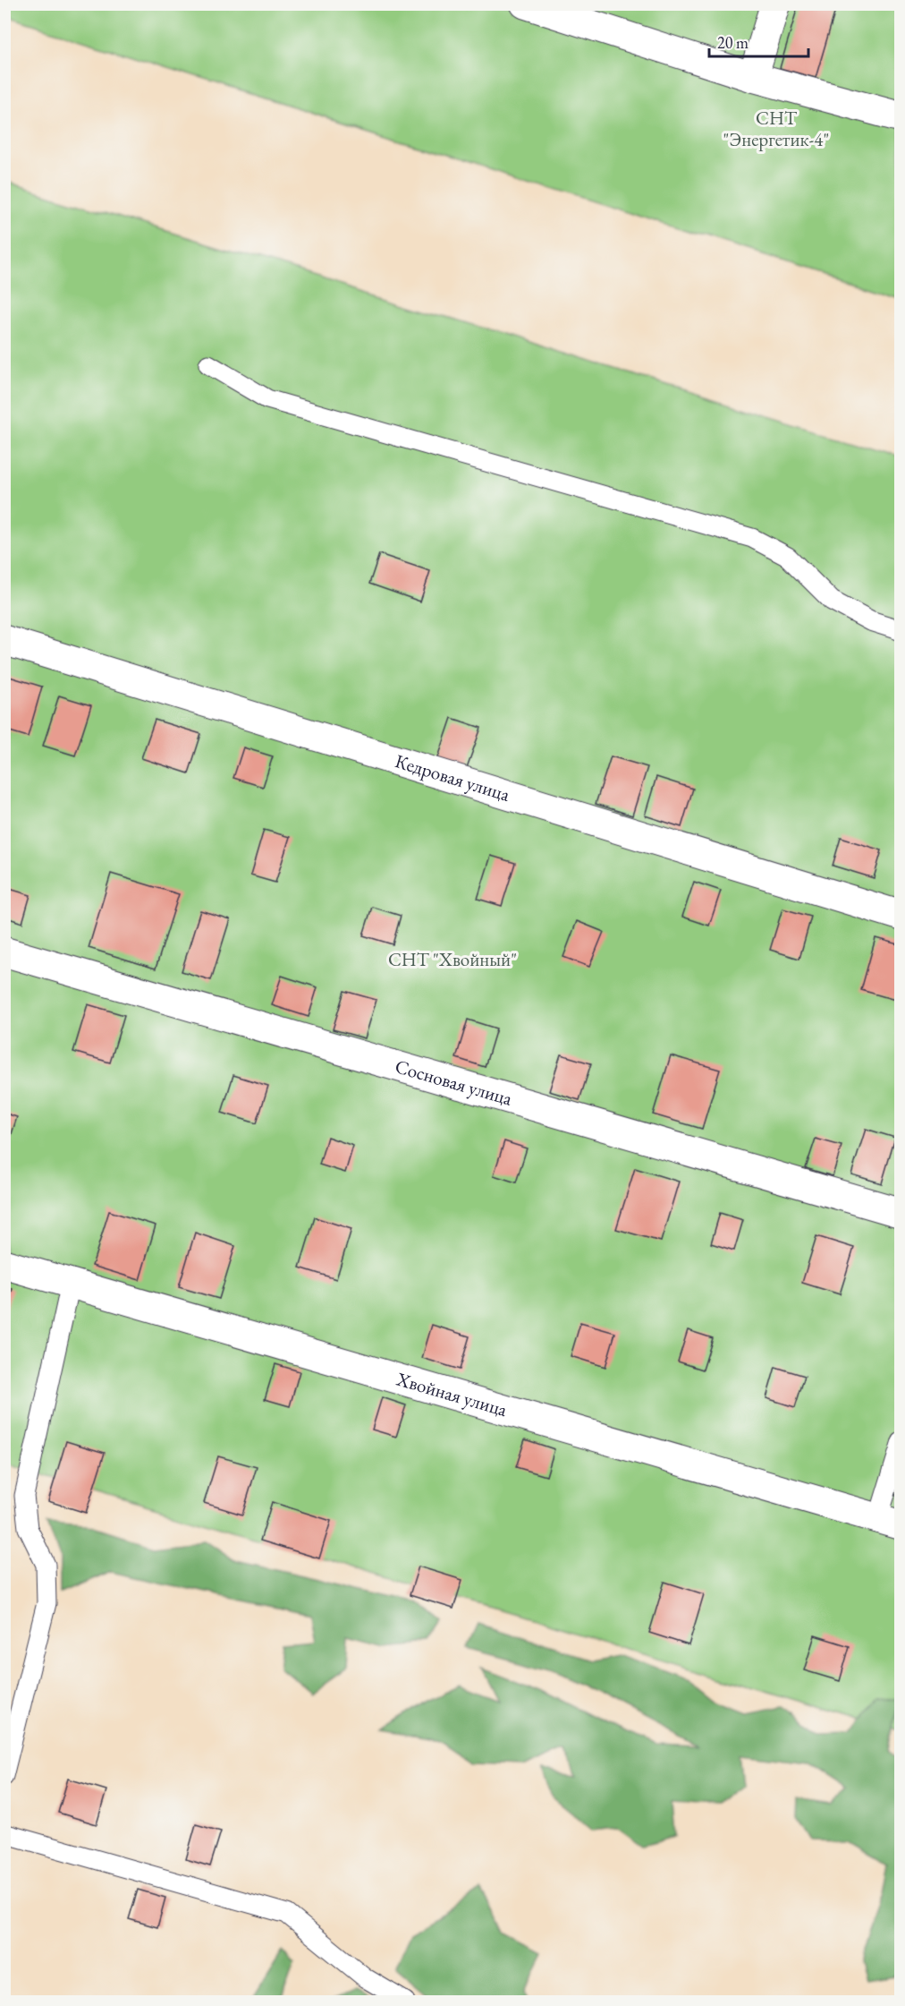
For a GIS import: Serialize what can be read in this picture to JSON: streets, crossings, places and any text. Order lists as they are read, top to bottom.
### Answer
{
  "streets": {
    "street": ["Кедровая улица", "Сосновая улица", "Хвойная улица"]
  },
  "parks": ["СНТ \"Энергетик-4\"", "СНТ \"Хвойный\""],
  "scale_bar": "20 m"
}
